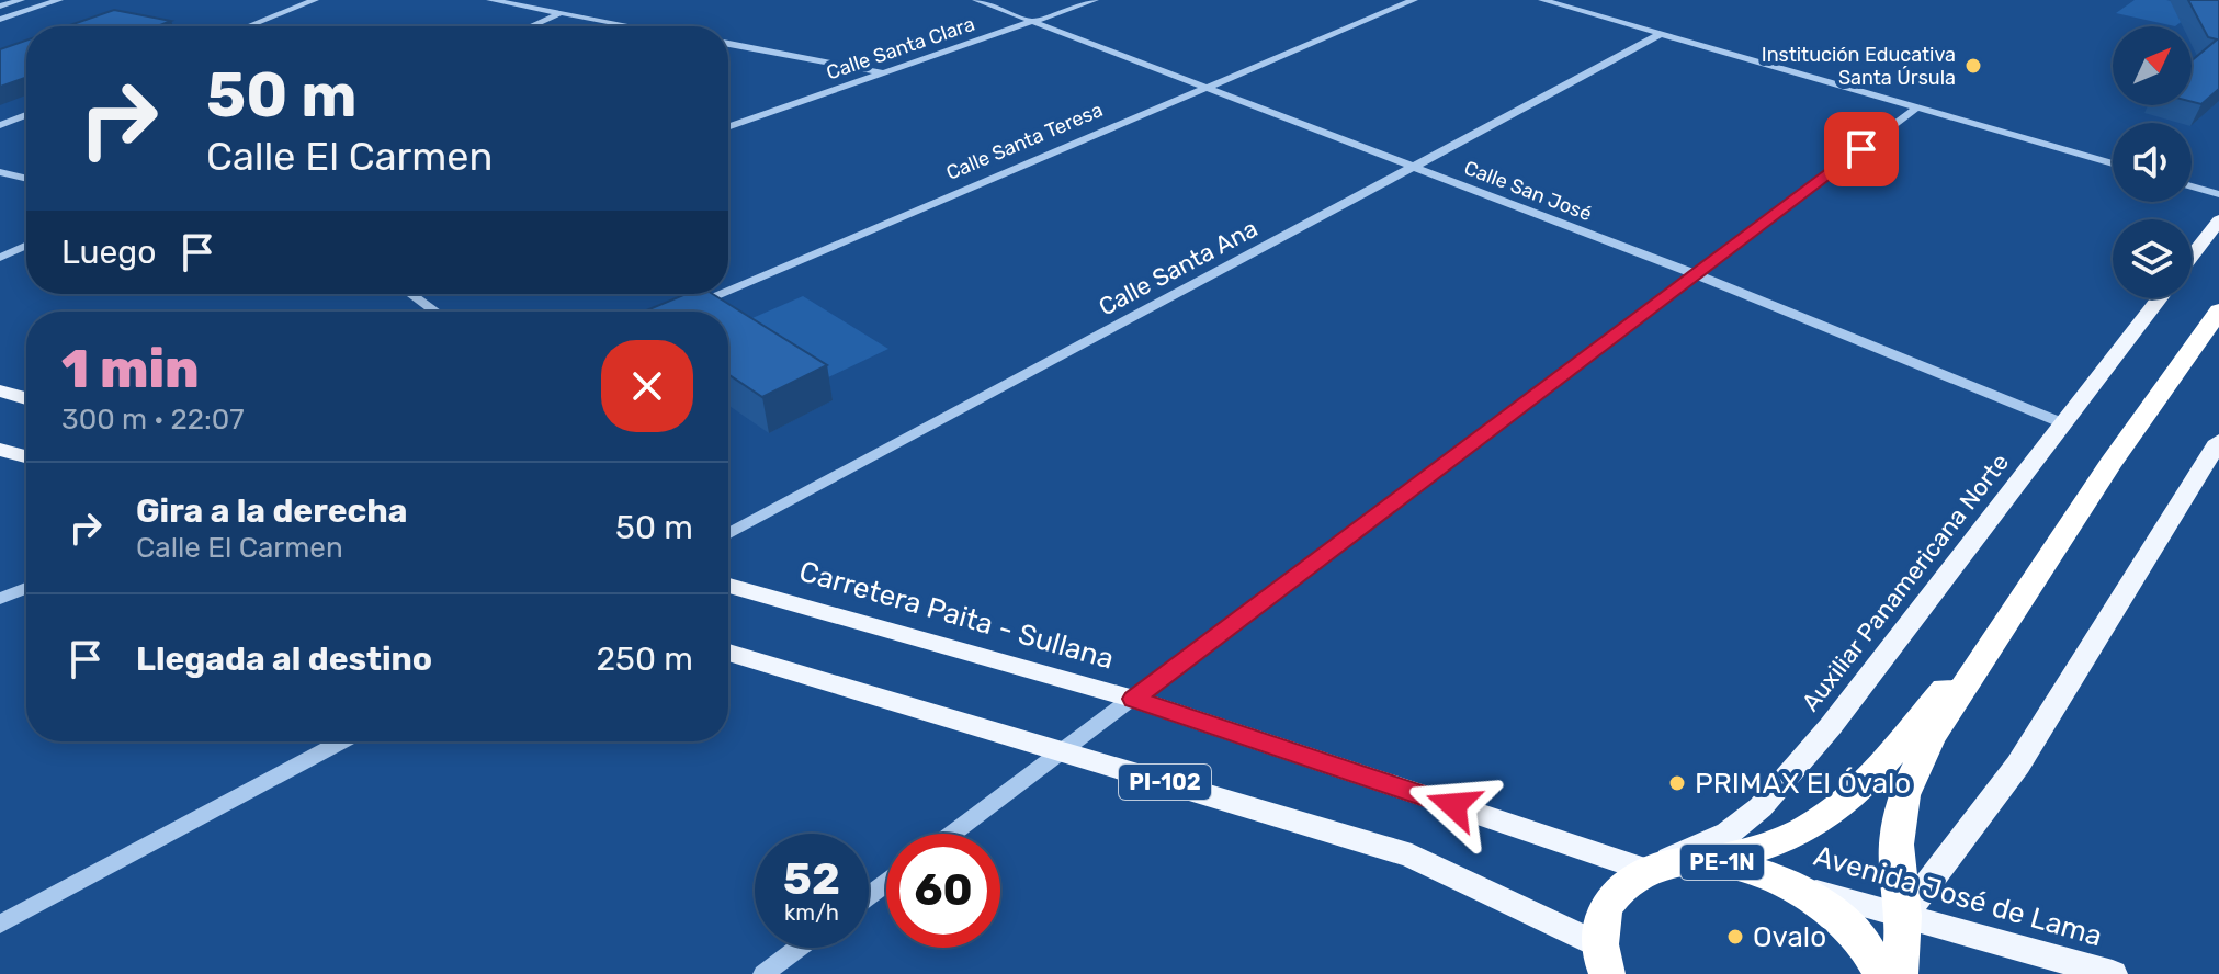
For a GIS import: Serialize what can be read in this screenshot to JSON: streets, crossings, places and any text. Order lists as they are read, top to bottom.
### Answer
{
  "streets": {
    "highway": ["PE-1N"],
    "main road": [
      "Auxiliar Panamericana Norte",
      "Carretera Paita - Sullana",
      "PI-102",
      "Avenida José de Lama"
    ],
    "street": [
      "Calle Santa Clara",
      "Calle Santa Teresa",
      "Calle San José",
      "Calle Santa Ana"
    ]
  },
  "crossings": [
    ["Calle Santa Clara", "Calle San José"],
    ["Calle Santa Teresa", "Calle San José"],
    ["Calle San José", "Calle Santa Ana"],
    ["Calle San José", "Auxiliar Panamericana Norte"],
    ["Auxiliar Panamericana Norte", "Carretera Paita - Sullana"],
    ["Auxiliar Panamericana Norte", "PE-1N"],
    ["Carretera Paita - Sullana", "PE-1N"],
    ["PI-102", "PE-1N"],
    ["PE-1N", "Avenida José de Lama"]
  ],
  "places": ["Institución Educativa Santa Úrsula", "PRIMAX El Óvalo", "Ovalo"],
  "north": "top right",
  "page": {
    "turn": ["50 m", "Calle El Carmen"],
    "then": "Luego",
    "heading": ["1 min", "300 m · 22:07"],
    "list": [
      {
        "name": "Gira a la derecha",
        "note": "Calle El Carmen",
        "value": "50 m"
      },
      {
        "name": "Llegada al destino",
        "value": "250 m"
      }
    ],
    "speed": "52 km/h",
    "limit": "60"
  }
}
